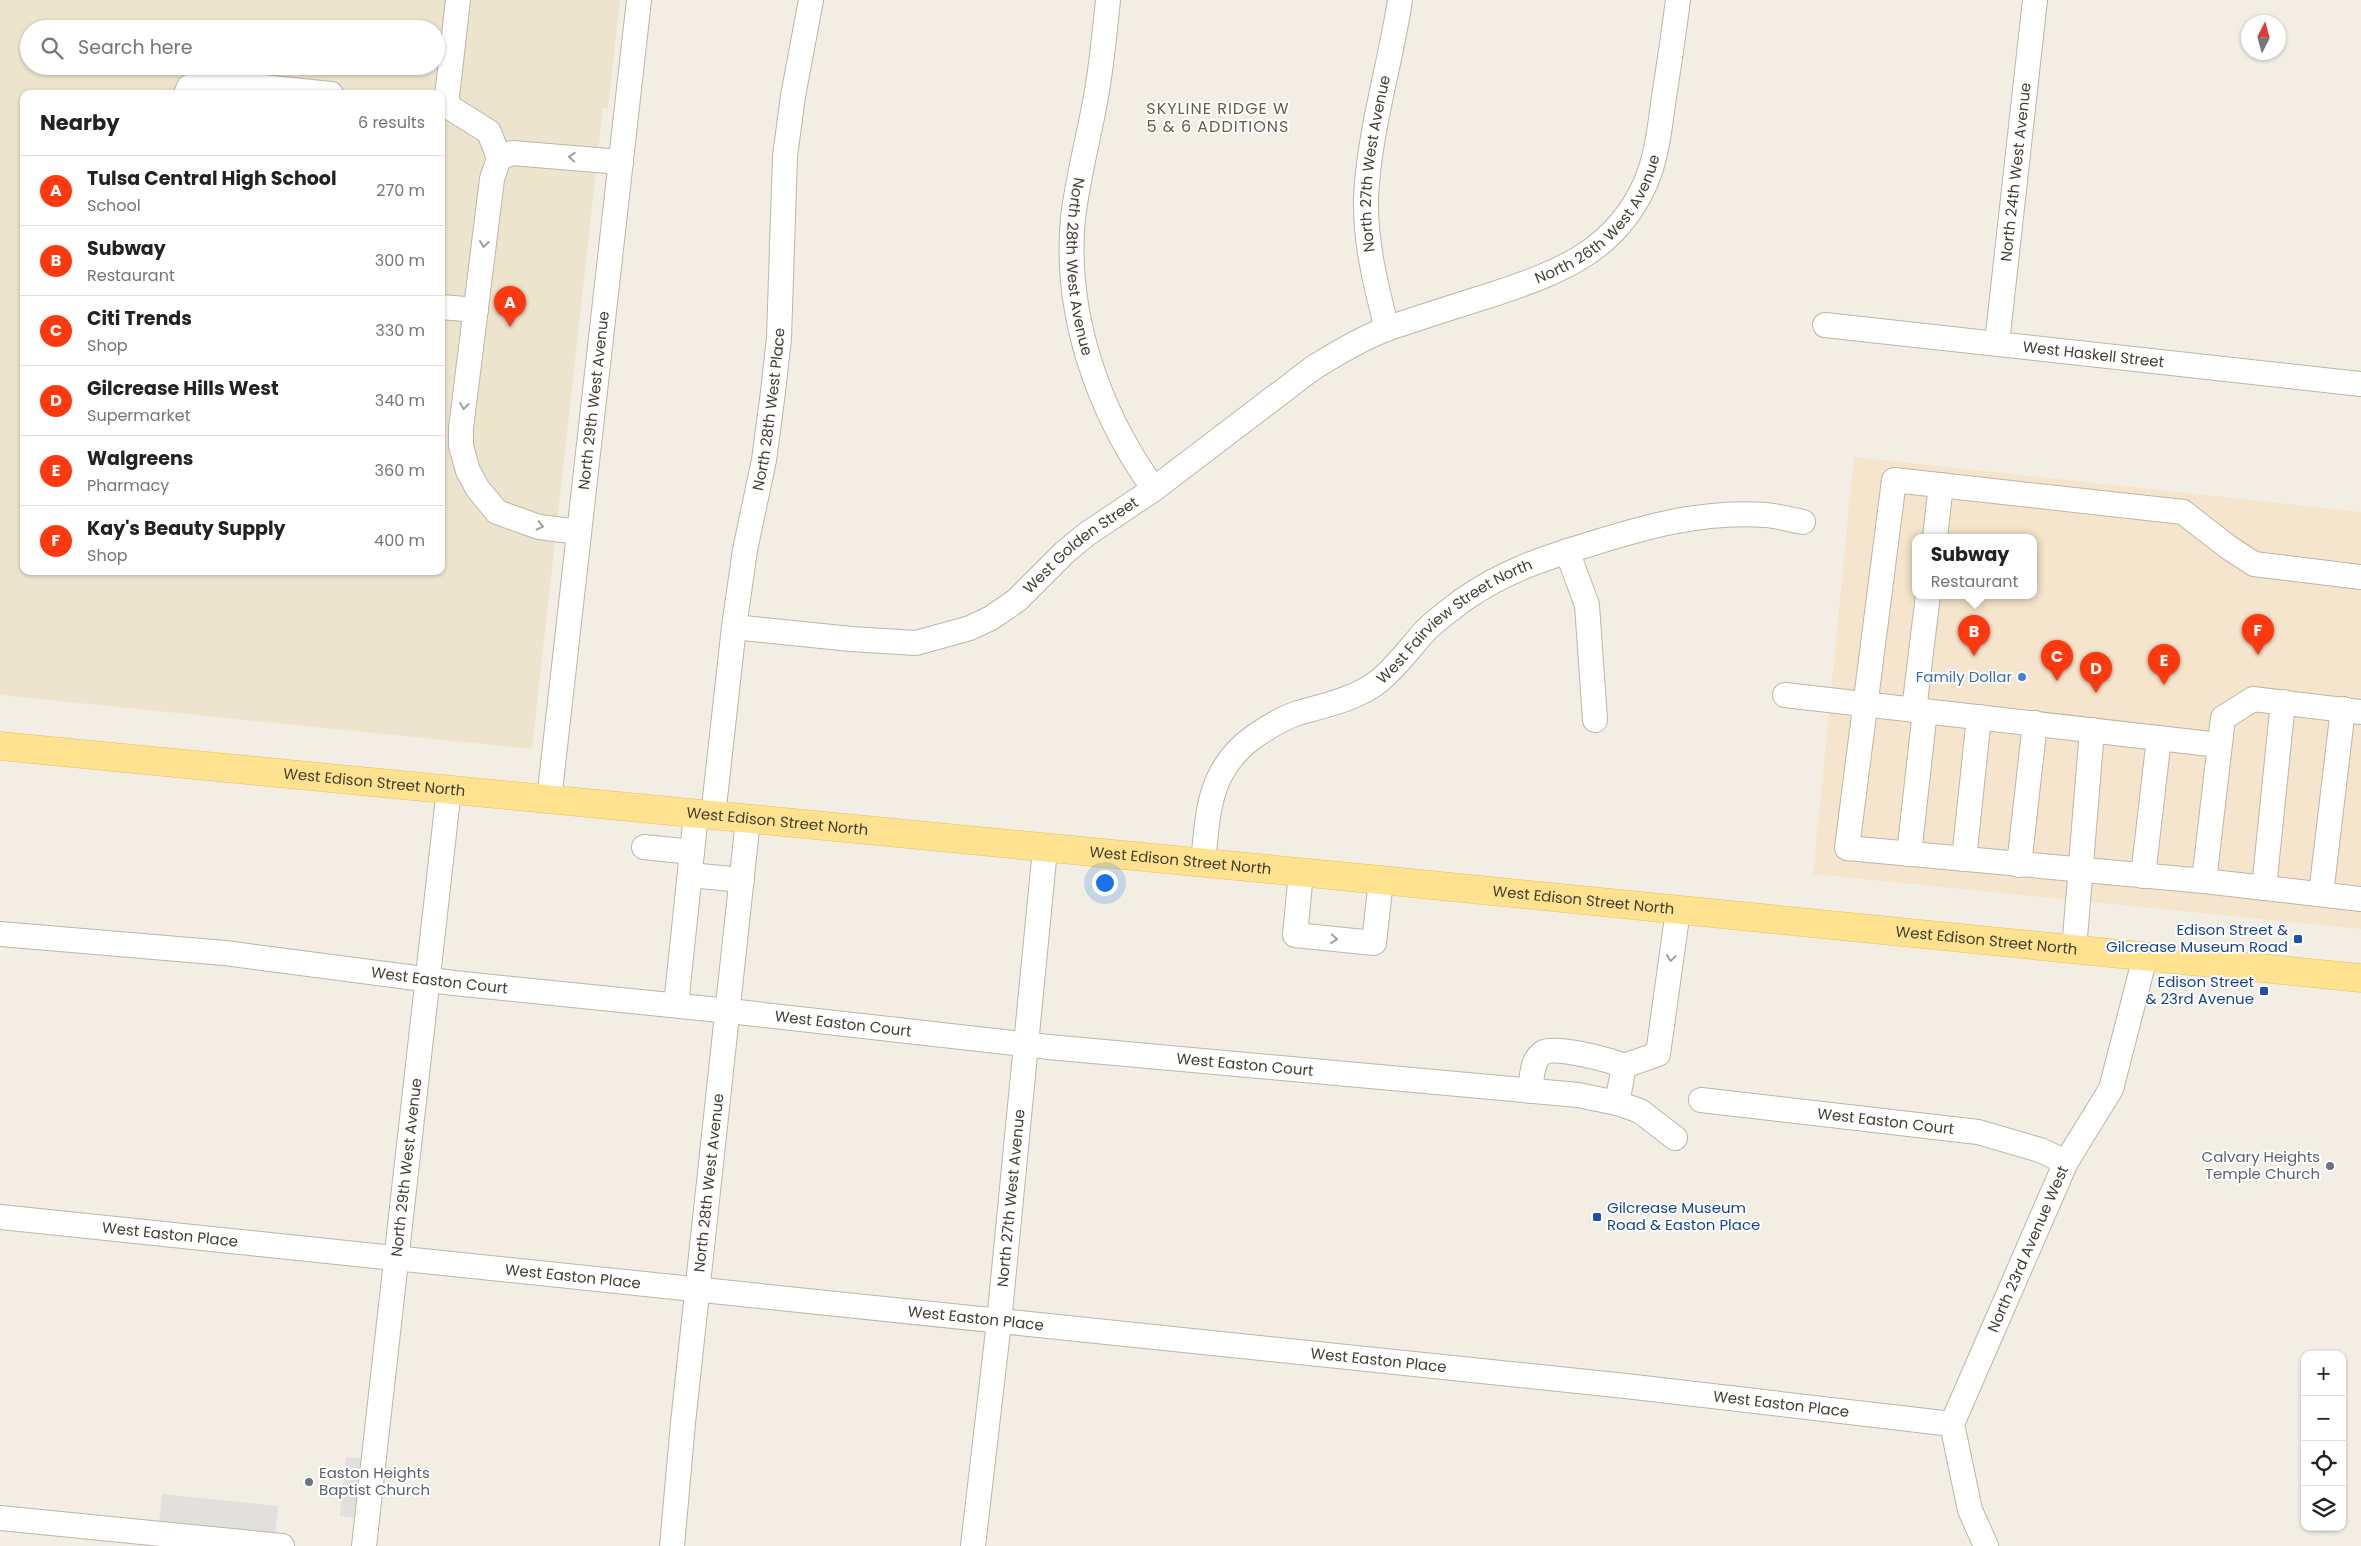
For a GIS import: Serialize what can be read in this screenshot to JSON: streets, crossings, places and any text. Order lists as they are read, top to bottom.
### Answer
{
  "streets": {
    "main road": ["West Edison Street North"],
    "street": [
      "North 27th West Avenue",
      "North 24th West Avenue",
      "North 26th West Avenue",
      "North 28th West Avenue",
      "West Haskell Street",
      "North 29th West Avenue",
      "North 28th West Place",
      "West Golden Street",
      "West Fairview Street North",
      "West Easton Court",
      "West Easton Place",
      "North 23rd Avenue West"
    ]
  },
  "crossings": [
    ["North 27th West Avenue", "North 26th West Avenue"],
    ["North 27th West Avenue", "West Golden Street"],
    ["North 27th West Avenue", "West Edison Street North"],
    ["North 27th West Avenue", "West Easton Court"],
    ["North 27th West Avenue", "West Easton Place"],
    ["North 24th West Avenue", "West Haskell Street"],
    ["North 26th West Avenue", "West Golden Street"],
    ["North 28th West Avenue", "West Golden Street"],
    ["North 28th West Avenue", "West Edison Street North"],
    ["North 28th West Avenue", "West Easton Court"],
    ["North 28th West Avenue", "West Easton Place"],
    ["North 29th West Avenue", "West Edison Street North"],
    ["North 29th West Avenue", "West Easton Court"],
    ["North 29th West Avenue", "West Easton Place"],
    ["North 28th West Place", "West Golden Street"],
    ["North 28th West Place", "West Edison Street North"],
    ["North 28th West Place", "West Easton Court"],
    ["West Fairview Street North", "West Edison Street North"],
    ["West Edison Street North", "North 23rd Avenue West"],
    ["West Easton Court", "North 23rd Avenue West"],
    ["West Easton Place", "North 23rd Avenue West"]
  ],
  "districts": ["SKYLINE RIDGE W 5 & 6 ADDITIONS"],
  "places": {
    "other": ["Family Dollar", "Calvary Heights Temple Church", "Easton Heights Baptist Church"],
    "transit": ["Edison Street & Gilcrease Museum Road", "Edison Street & 23rd Avenue", "Gilcrease Museum Road & Easton Place"]
  },
  "north": "top",
  "page": {
    "search": "Search here",
    "heading": ["Nearby", "6 results"],
    "list": [
      {
        "mark": "A",
        "name": "Tulsa Central High School",
        "note": "School",
        "value": "270 m"
      },
      {
        "mark": "B",
        "name": "Subway",
        "note": "Restaurant",
        "value": "300 m"
      },
      {
        "mark": "C",
        "name": "Citi Trends",
        "note": "Shop",
        "value": "330 m"
      },
      {
        "mark": "D",
        "name": "Gilcrease Hills West",
        "note": "Supermarket",
        "value": "340 m"
      },
      {
        "mark": "E",
        "name": "Walgreens",
        "note": "Pharmacy",
        "value": "360 m"
      },
      {
        "mark": "F",
        "name": "Kay's Beauty Supply",
        "note": "Shop",
        "value": "400 m"
      }
    ],
    "pins": [
      "A",
      "F",
      "B",
      "C",
      "E",
      "D"
    ],
    "popup": ["Subway", "Restaurant"],
    "map_buttons": ["+", "−"]
  }
}
